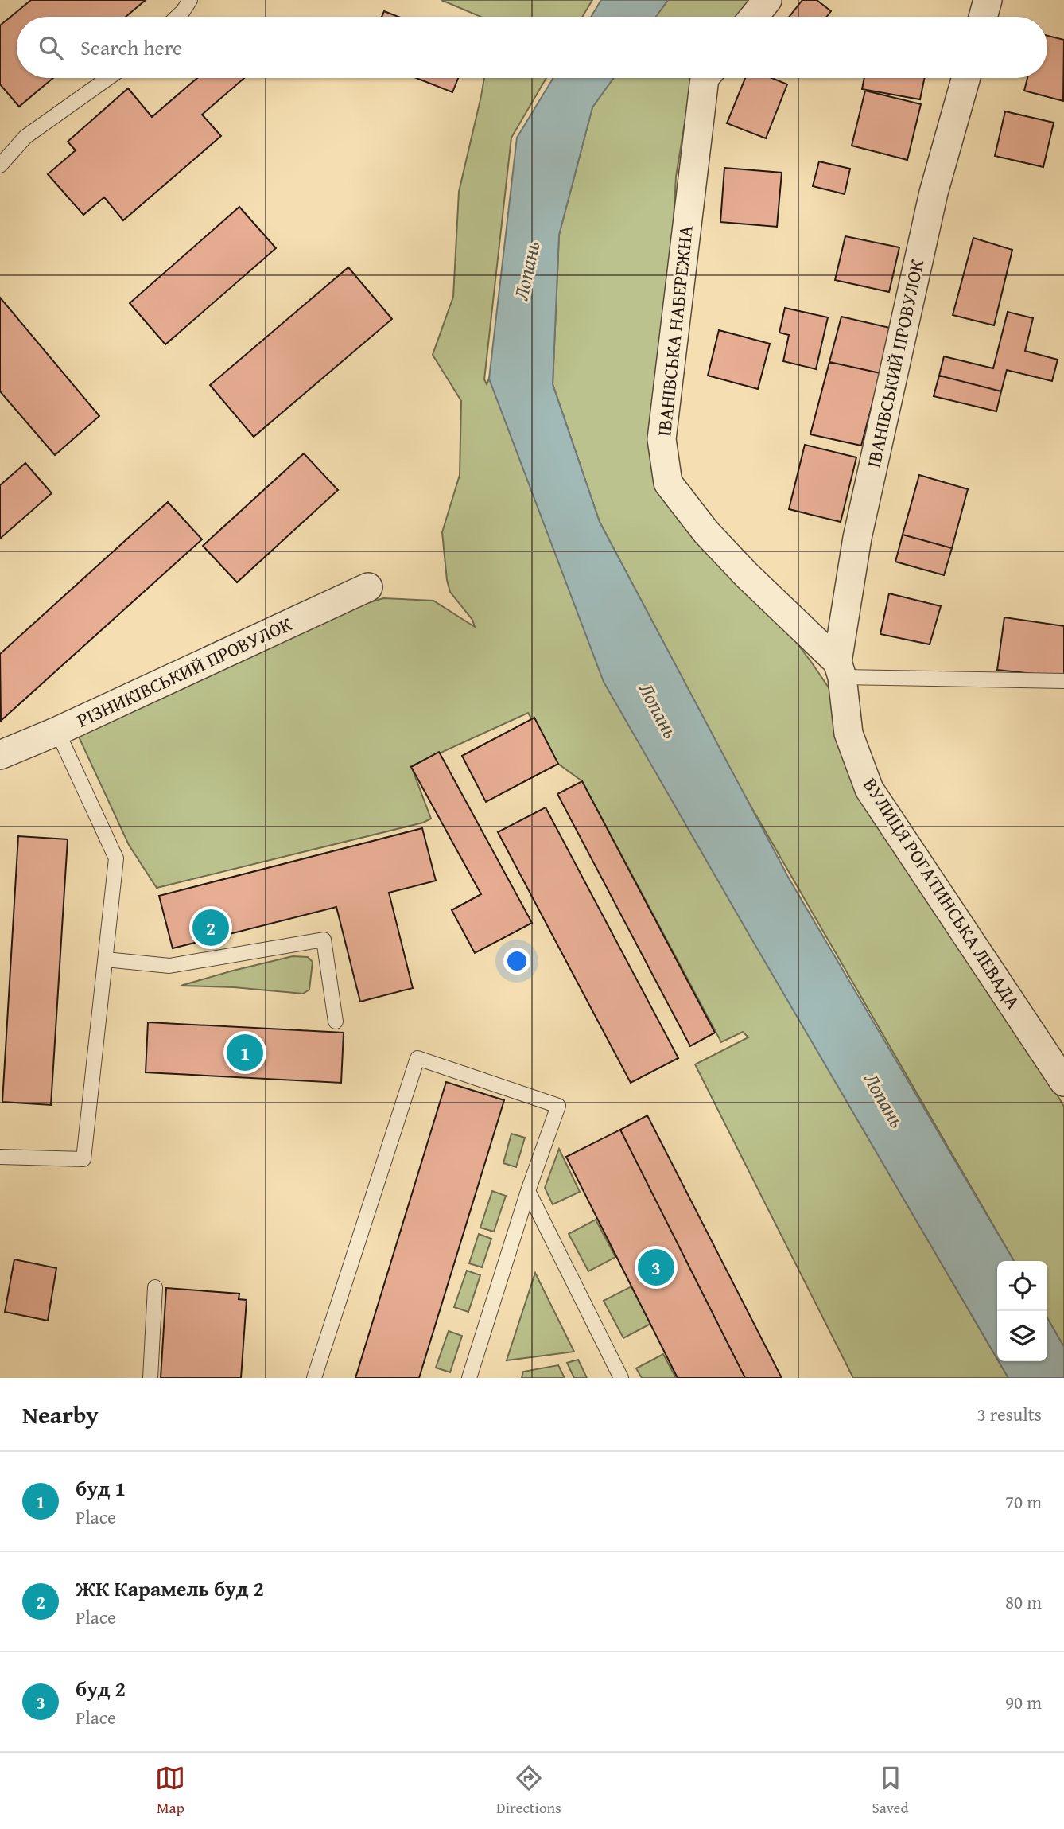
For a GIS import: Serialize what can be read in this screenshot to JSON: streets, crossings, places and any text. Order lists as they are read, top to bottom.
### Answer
{
  "streets": {
    "street": [
      "ІВАНІВСЬКА НАБЕРЕЖНА",
      "ІВАНІВСЬКИЙ ПРОВУЛОК",
      "РІЗНИКІВСЬКИЙ ПРОВУЛОК",
      "ВУЛИЦЯ РОГАТИНСЬКА ЛЕВАДА"
    ]
  },
  "crossings": [
    ["ІВАНІВСЬКА НАБЕРЕЖНА", "ІВАНІВСЬКИЙ ПРОВУЛОК"],
    ["ІВАНІВСЬКА НАБЕРЕЖНА", "ВУЛИЦЯ РОГАТИНСЬКА ЛЕВАДА"],
    ["ІВАНІВСЬКИЙ ПРОВУЛОК", "ВУЛИЦЯ РОГАТИНСЬКА ЛЕВАДА"]
  ],
  "water": ["Лопань"],
  "page": {
    "search": "Search here",
    "pins": ["2", "1", "3"],
    "heading": ["Nearby", "3 results"],
    "list": [
      {
        "mark": "1",
        "name": "буд 1",
        "note": "Place",
        "value": "70 m"
      },
      {
        "mark": "2",
        "name": "ЖК Карамель буд 2",
        "note": "Place",
        "value": "80 m"
      },
      {
        "mark": "3",
        "name": "буд 2",
        "note": "Place",
        "value": "90 m"
      }
    ],
    "nav": ["Map", "Directions", "Saved"]
  }
}
